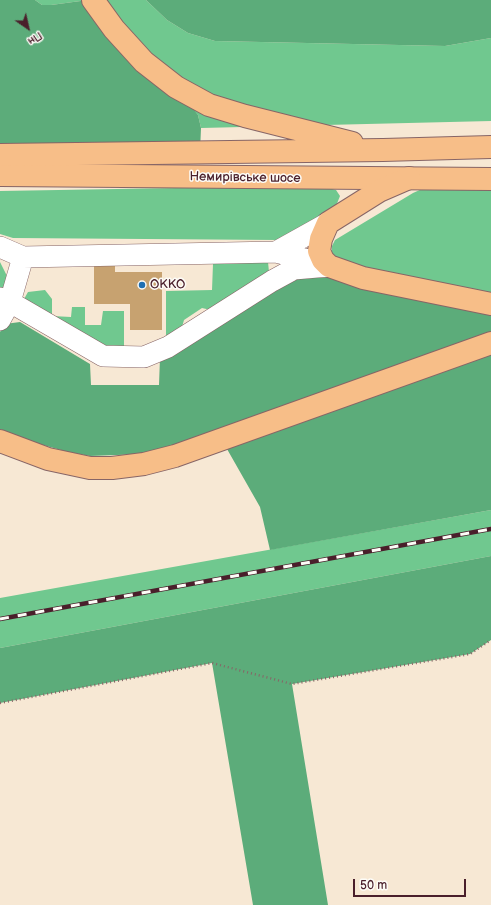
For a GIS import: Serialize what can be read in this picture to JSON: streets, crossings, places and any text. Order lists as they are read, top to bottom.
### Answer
{
  "streets": {
    "main road": ["Немирівське шосе"]
  },
  "places": ["ОККО"],
  "scale_bar": "50 m",
  "north": "bottom right"
}
